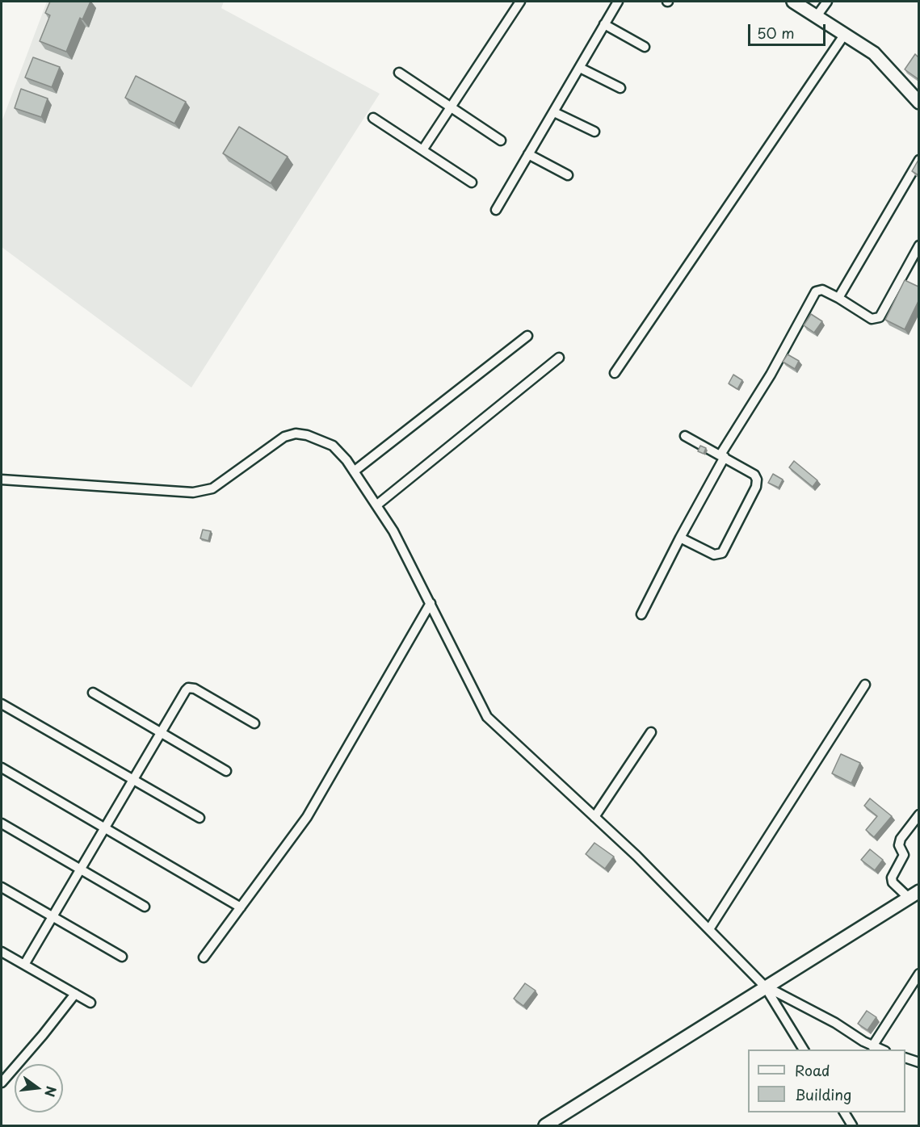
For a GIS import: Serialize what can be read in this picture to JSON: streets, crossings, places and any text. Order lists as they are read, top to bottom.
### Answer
{
  "legend": ["Road", "Building"],
  "scale_bar": "50 m",
  "north": "right"
}
